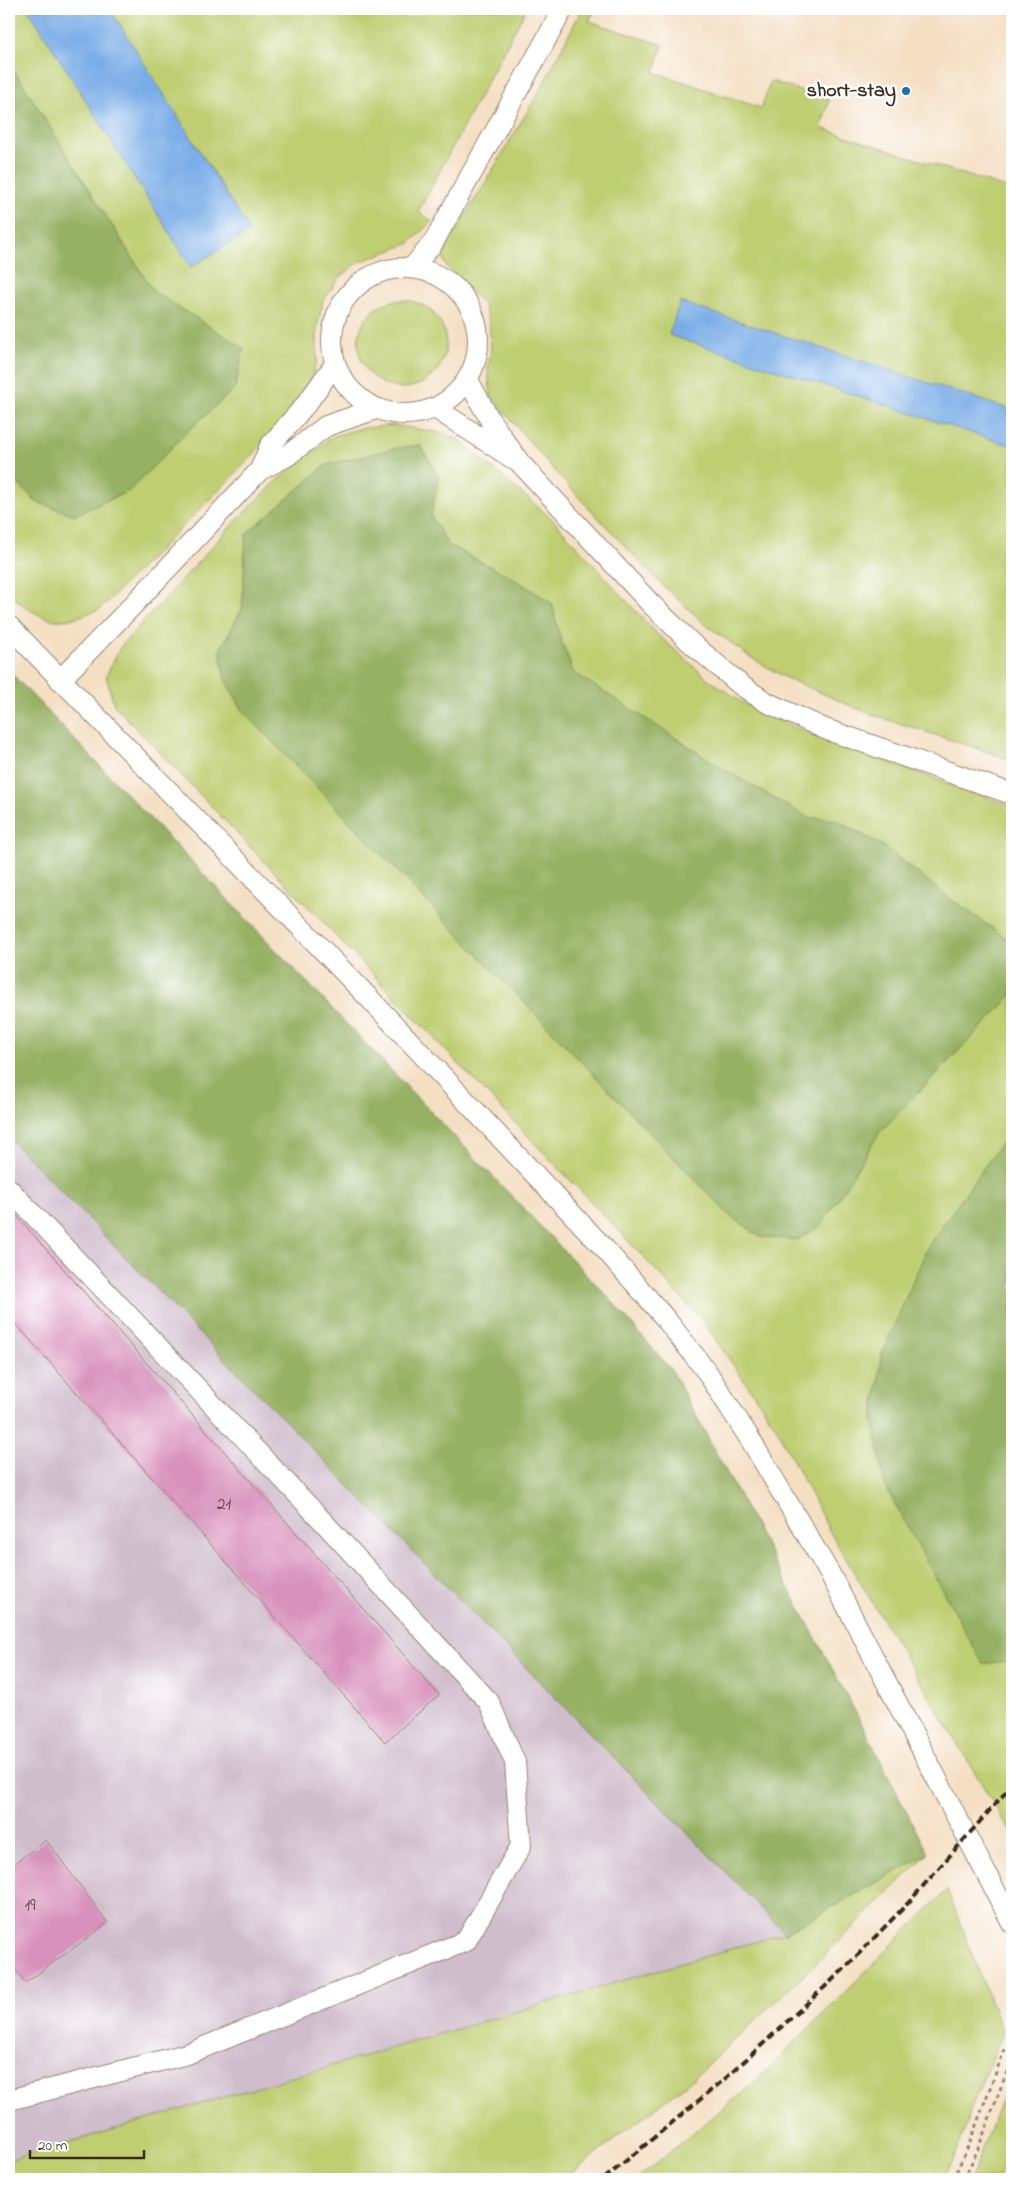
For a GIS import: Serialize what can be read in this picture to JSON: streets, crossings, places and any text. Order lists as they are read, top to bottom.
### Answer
{
  "places": ["short-stay"],
  "house_numbers": ["21", "19"],
  "scale_bar": "20 m"
}
